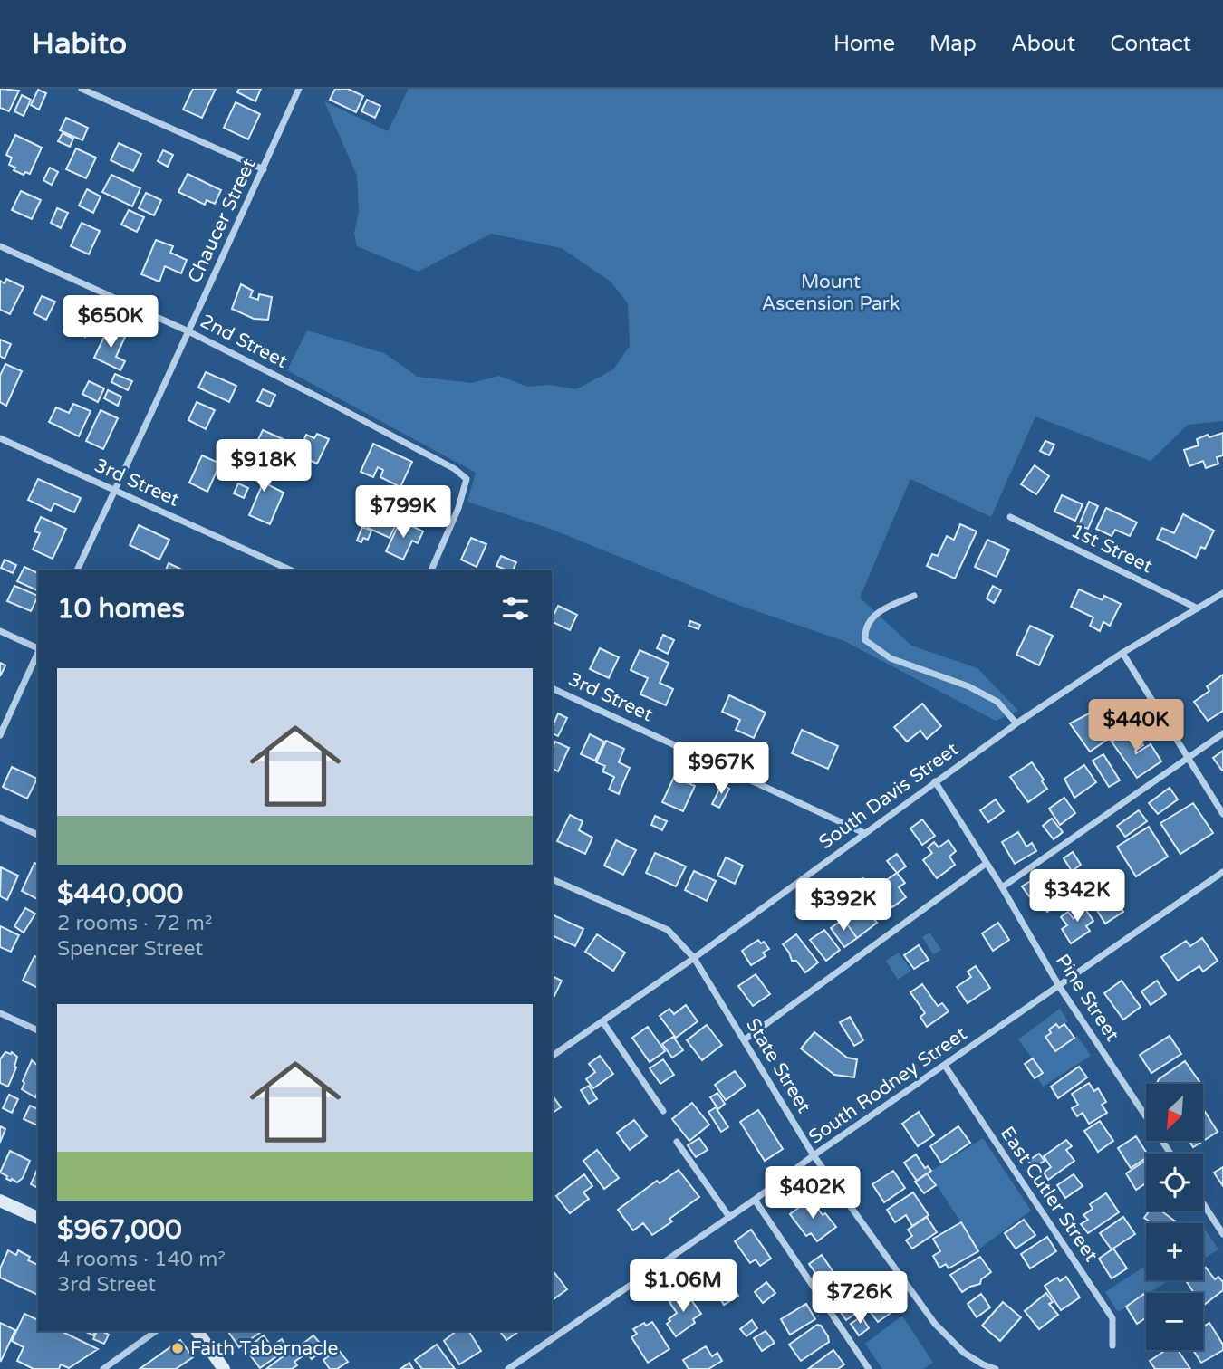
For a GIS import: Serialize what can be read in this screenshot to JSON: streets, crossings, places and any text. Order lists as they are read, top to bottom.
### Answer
{
  "streets": {
    "street": [
      "Chaucer Street",
      "2nd Street",
      "3rd Street",
      "1st Street",
      "South Davis Street",
      "Pine Street",
      "State Street",
      "South Rodney Street",
      "East Cutler Street"
    ]
  },
  "crossings": [
    ["Chaucer Street", "2nd Street"],
    ["Chaucer Street", "3rd Street"],
    ["3rd Street", "South Davis Street"],
    ["1st Street", "South Davis Street"],
    ["South Davis Street", "Pine Street"],
    ["South Davis Street", "State Street"],
    ["Pine Street", "South Rodney Street"],
    ["State Street", "South Rodney Street"],
    ["South Rodney Street", "East Cutler Street"]
  ],
  "parks": ["Mount Ascension Park"],
  "places": ["Faith Tabernacle"],
  "north": "bottom left",
  "page": {
    "header": "Habito",
    "nav": [
      "Home",
      "Map",
      "About",
      "Contact"
    ],
    "price": [
      "$650K",
      "$918K",
      "$799K",
      "$440K",
      "$967K",
      "$342K",
      "$392K",
      "$402K",
      "$1.06M",
      "$726K"
    ],
    "heading": "10 homes",
    "list": [
      {
        "name": "$440,000",
        "note": "2 rooms · 72 m² · Spencer Street"
      },
      {
        "name": "$967,000",
        "note": "4 rooms · 140 m² · 3rd Street"
      }
    ],
    "map_buttons": ["+", "−"]
  }
}
